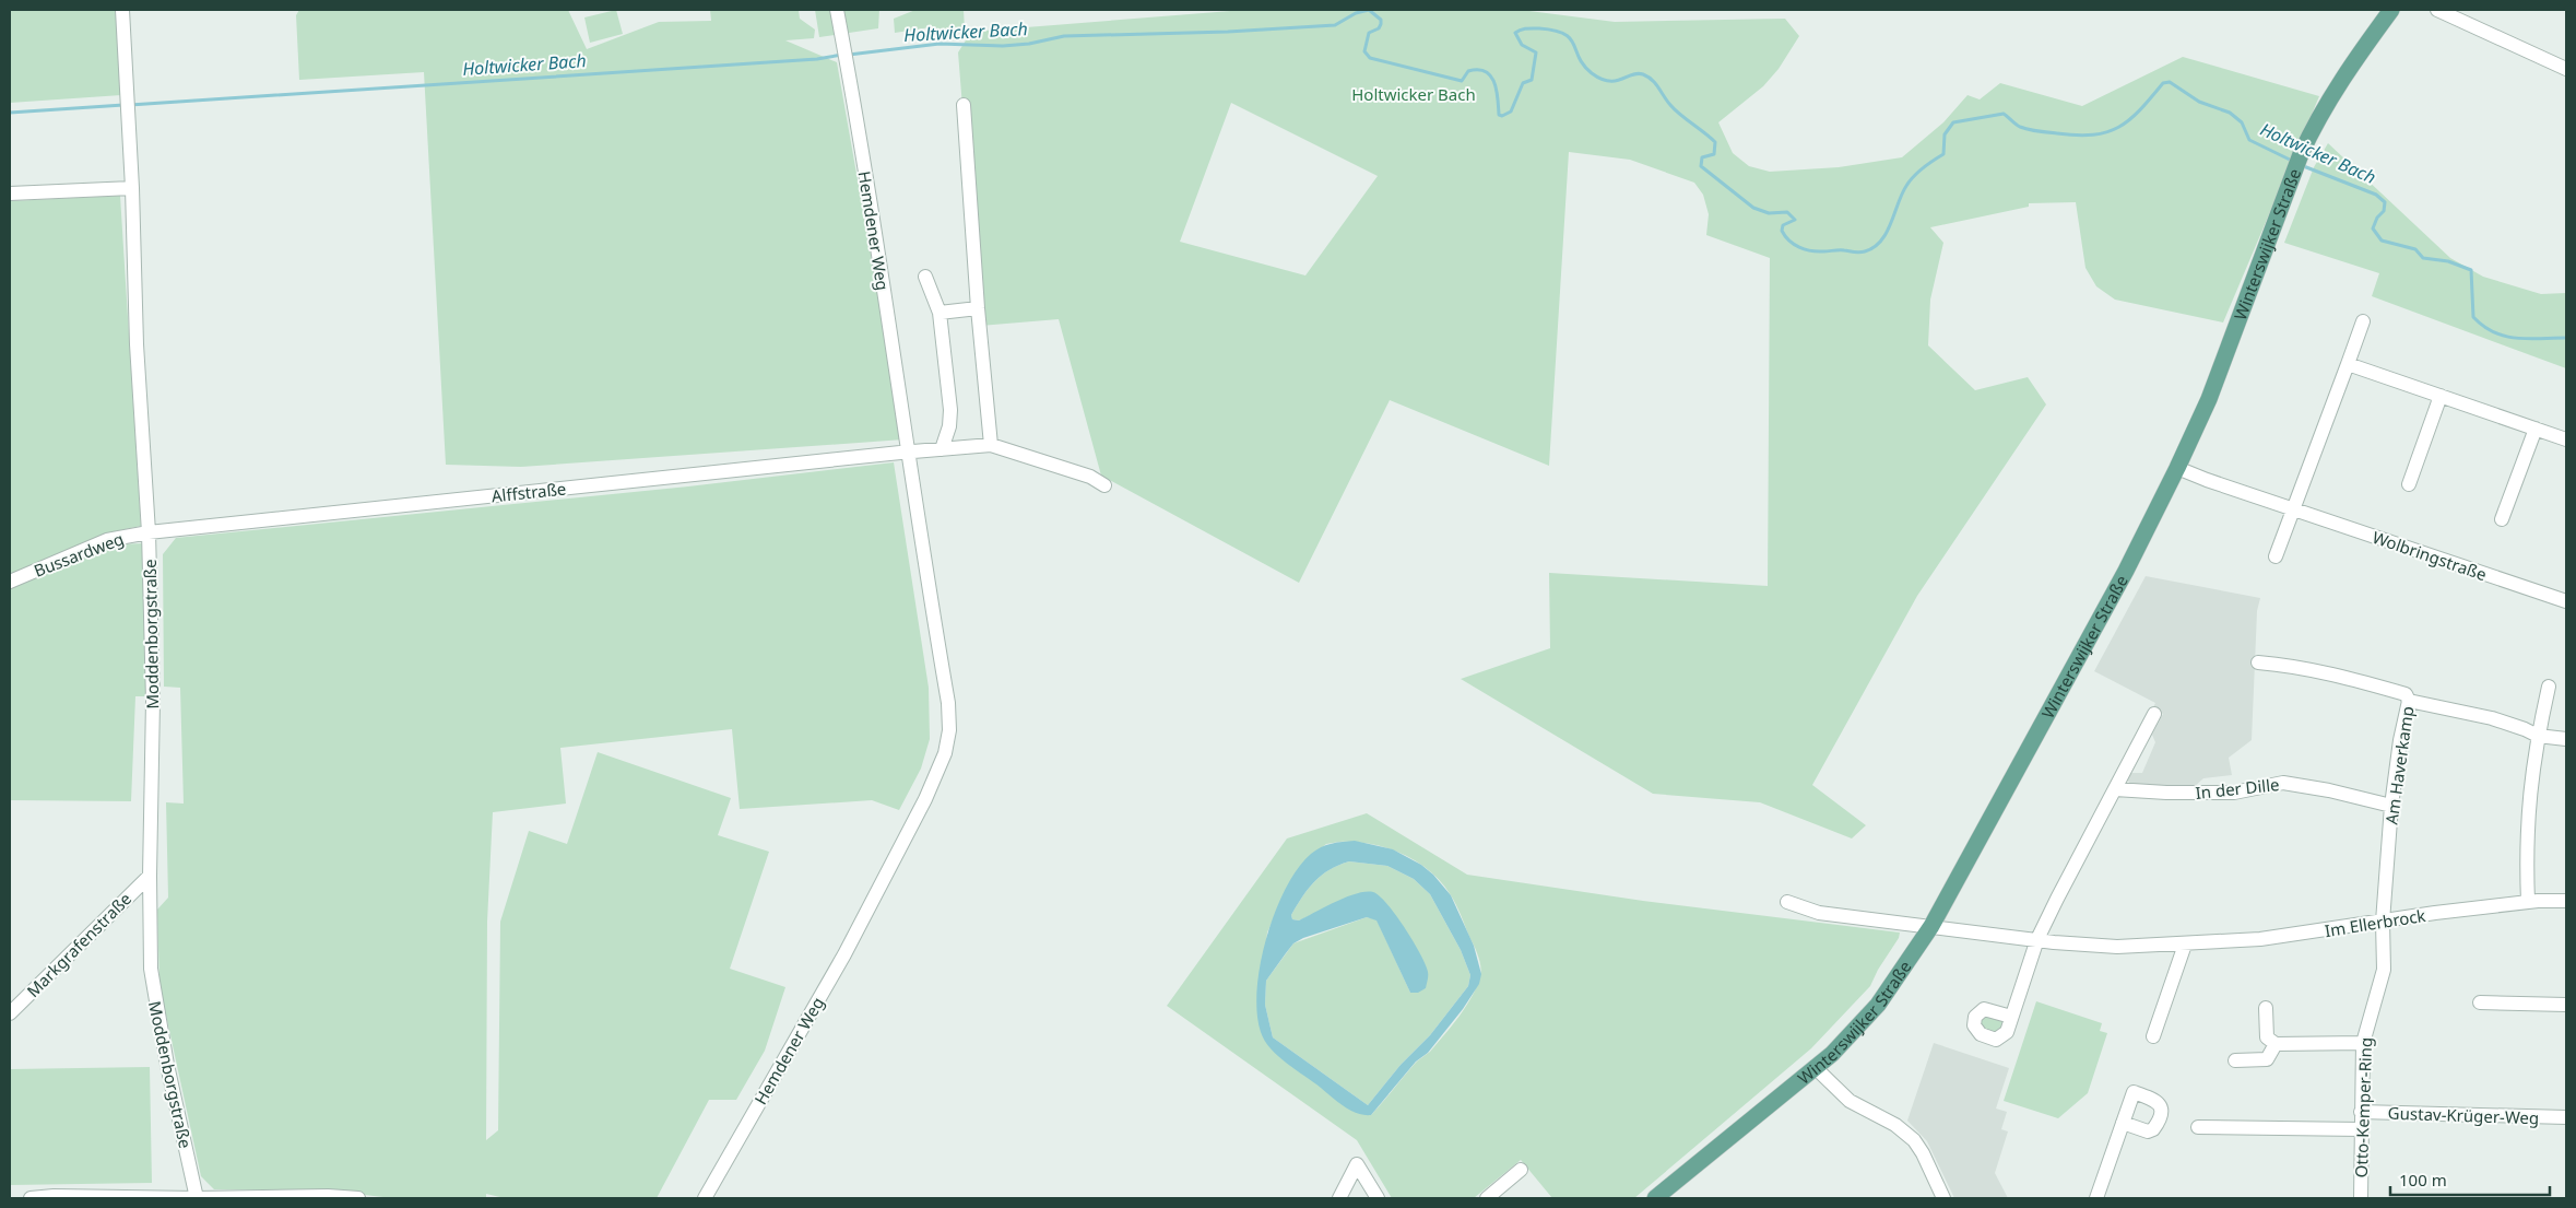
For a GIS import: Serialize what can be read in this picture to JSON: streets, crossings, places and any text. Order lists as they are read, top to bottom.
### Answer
{
  "streets": {
    "main road": ["Winterswijker Straße"],
    "street": [
      "Hemdener Weg",
      "Alffstraße",
      "Bussardweg",
      "Wolbringstraße",
      "Moddenborgstraße",
      "Am Haverkamp",
      "In der Dille",
      "Im Ellerbrock",
      "Markgrafenstraße",
      "Otto-Kemper-Ring",
      "Gustav-Krüger-Weg"
    ]
  },
  "crossings": [
    ["Hemdener Weg", "Alffstraße"],
    ["Winterswijker Straße", "Wolbringstraße"],
    ["Winterswijker Straße", "Im Ellerbrock"],
    ["Alffstraße", "Bussardweg"],
    ["Alffstraße", "Moddenborgstraße"],
    ["Bussardweg", "Moddenborgstraße"],
    ["Moddenborgstraße", "Markgrafenstraße"],
    ["Am Haverkamp", "In der Dille"],
    ["Am Haverkamp", "Im Ellerbrock"],
    ["Am Haverkamp", "Otto-Kemper-Ring"],
    ["Im Ellerbrock", "Otto-Kemper-Ring"],
    ["Otto-Kemper-Ring", "Gustav-Krüger-Weg"]
  ],
  "water": ["Holtwicker Bach"],
  "parks": ["Holtwicker Bach"],
  "scale_bar": "100 m"
}
